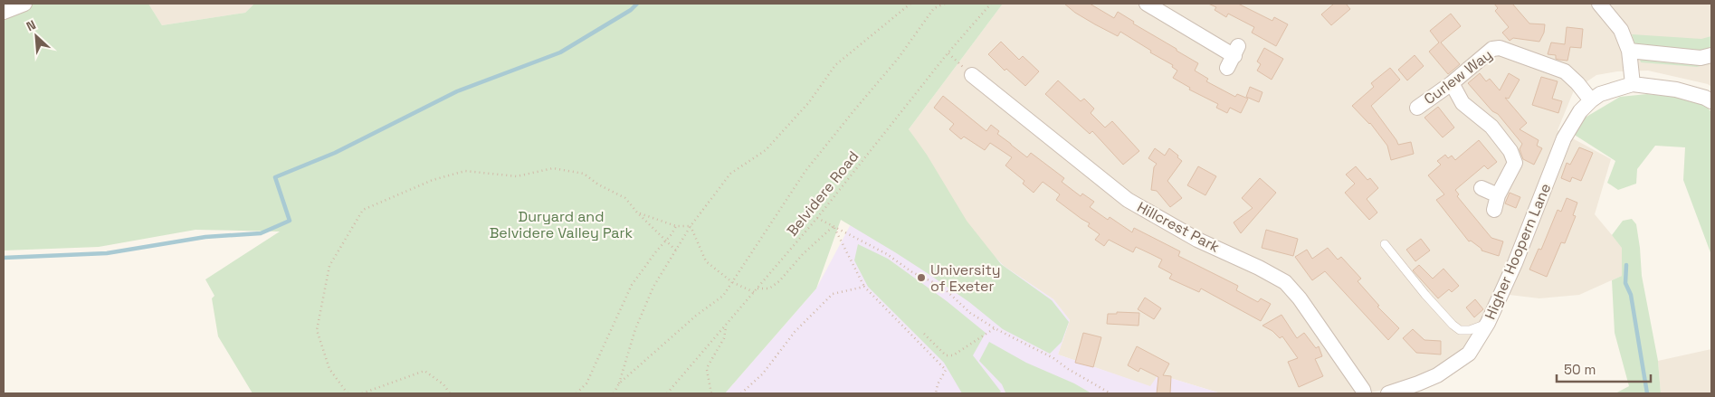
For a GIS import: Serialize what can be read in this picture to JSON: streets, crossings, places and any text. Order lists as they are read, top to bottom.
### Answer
{
  "streets": {
    "street": ["Curlew Way", "Hillcrest Park", "Higher Hoopern Lane"],
    "path": ["Belvidere Road"]
  },
  "crossings": [
    ["Curlew Way", "Higher Hoopern Lane"]
  ],
  "parks": ["Duryard and Belvidere Valley Park"],
  "places": ["University of Exeter"],
  "scale_bar": "50 m",
  "north": "top left"
}
